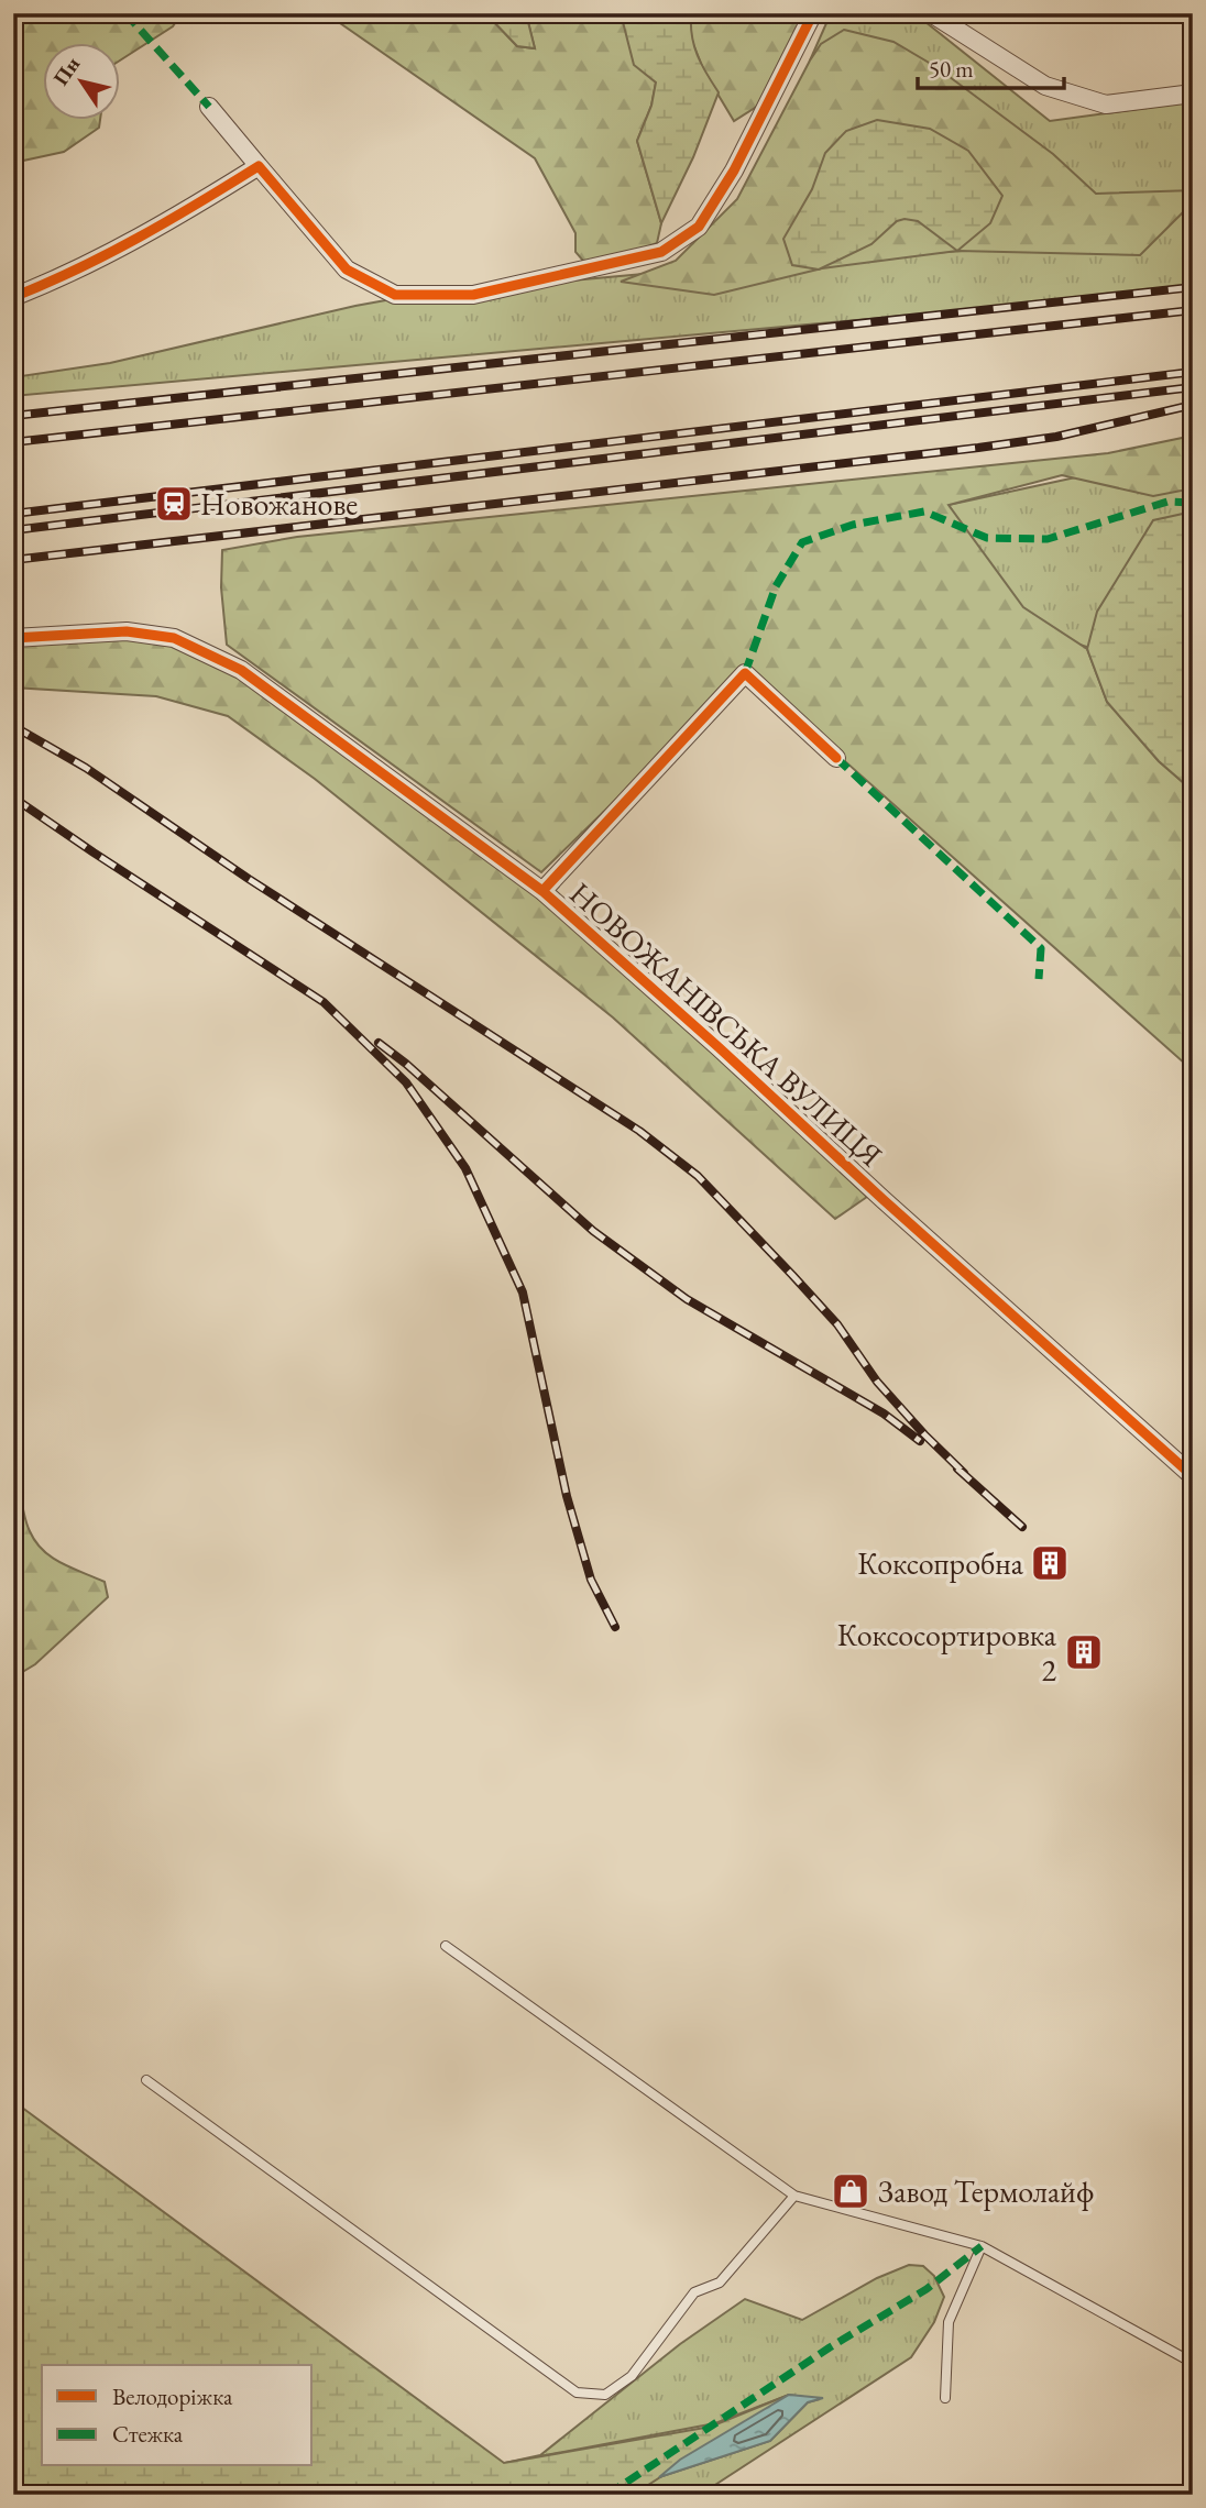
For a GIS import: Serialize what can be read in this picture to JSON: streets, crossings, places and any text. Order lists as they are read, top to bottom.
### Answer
{
  "streets": {
    "street": ["НОВОЖАНІВСЬКА ВУЛИЦЯ"]
  },
  "places": {
    "station": ["Новожанове"],
    "building": ["Коксопробна", "Коксосортировка 2"],
    "shop": ["Завод Термолайф"]
  },
  "legend": ["Велодоріжка", "Стежка"],
  "scale_bar": "50 m",
  "north": "top left"
}
